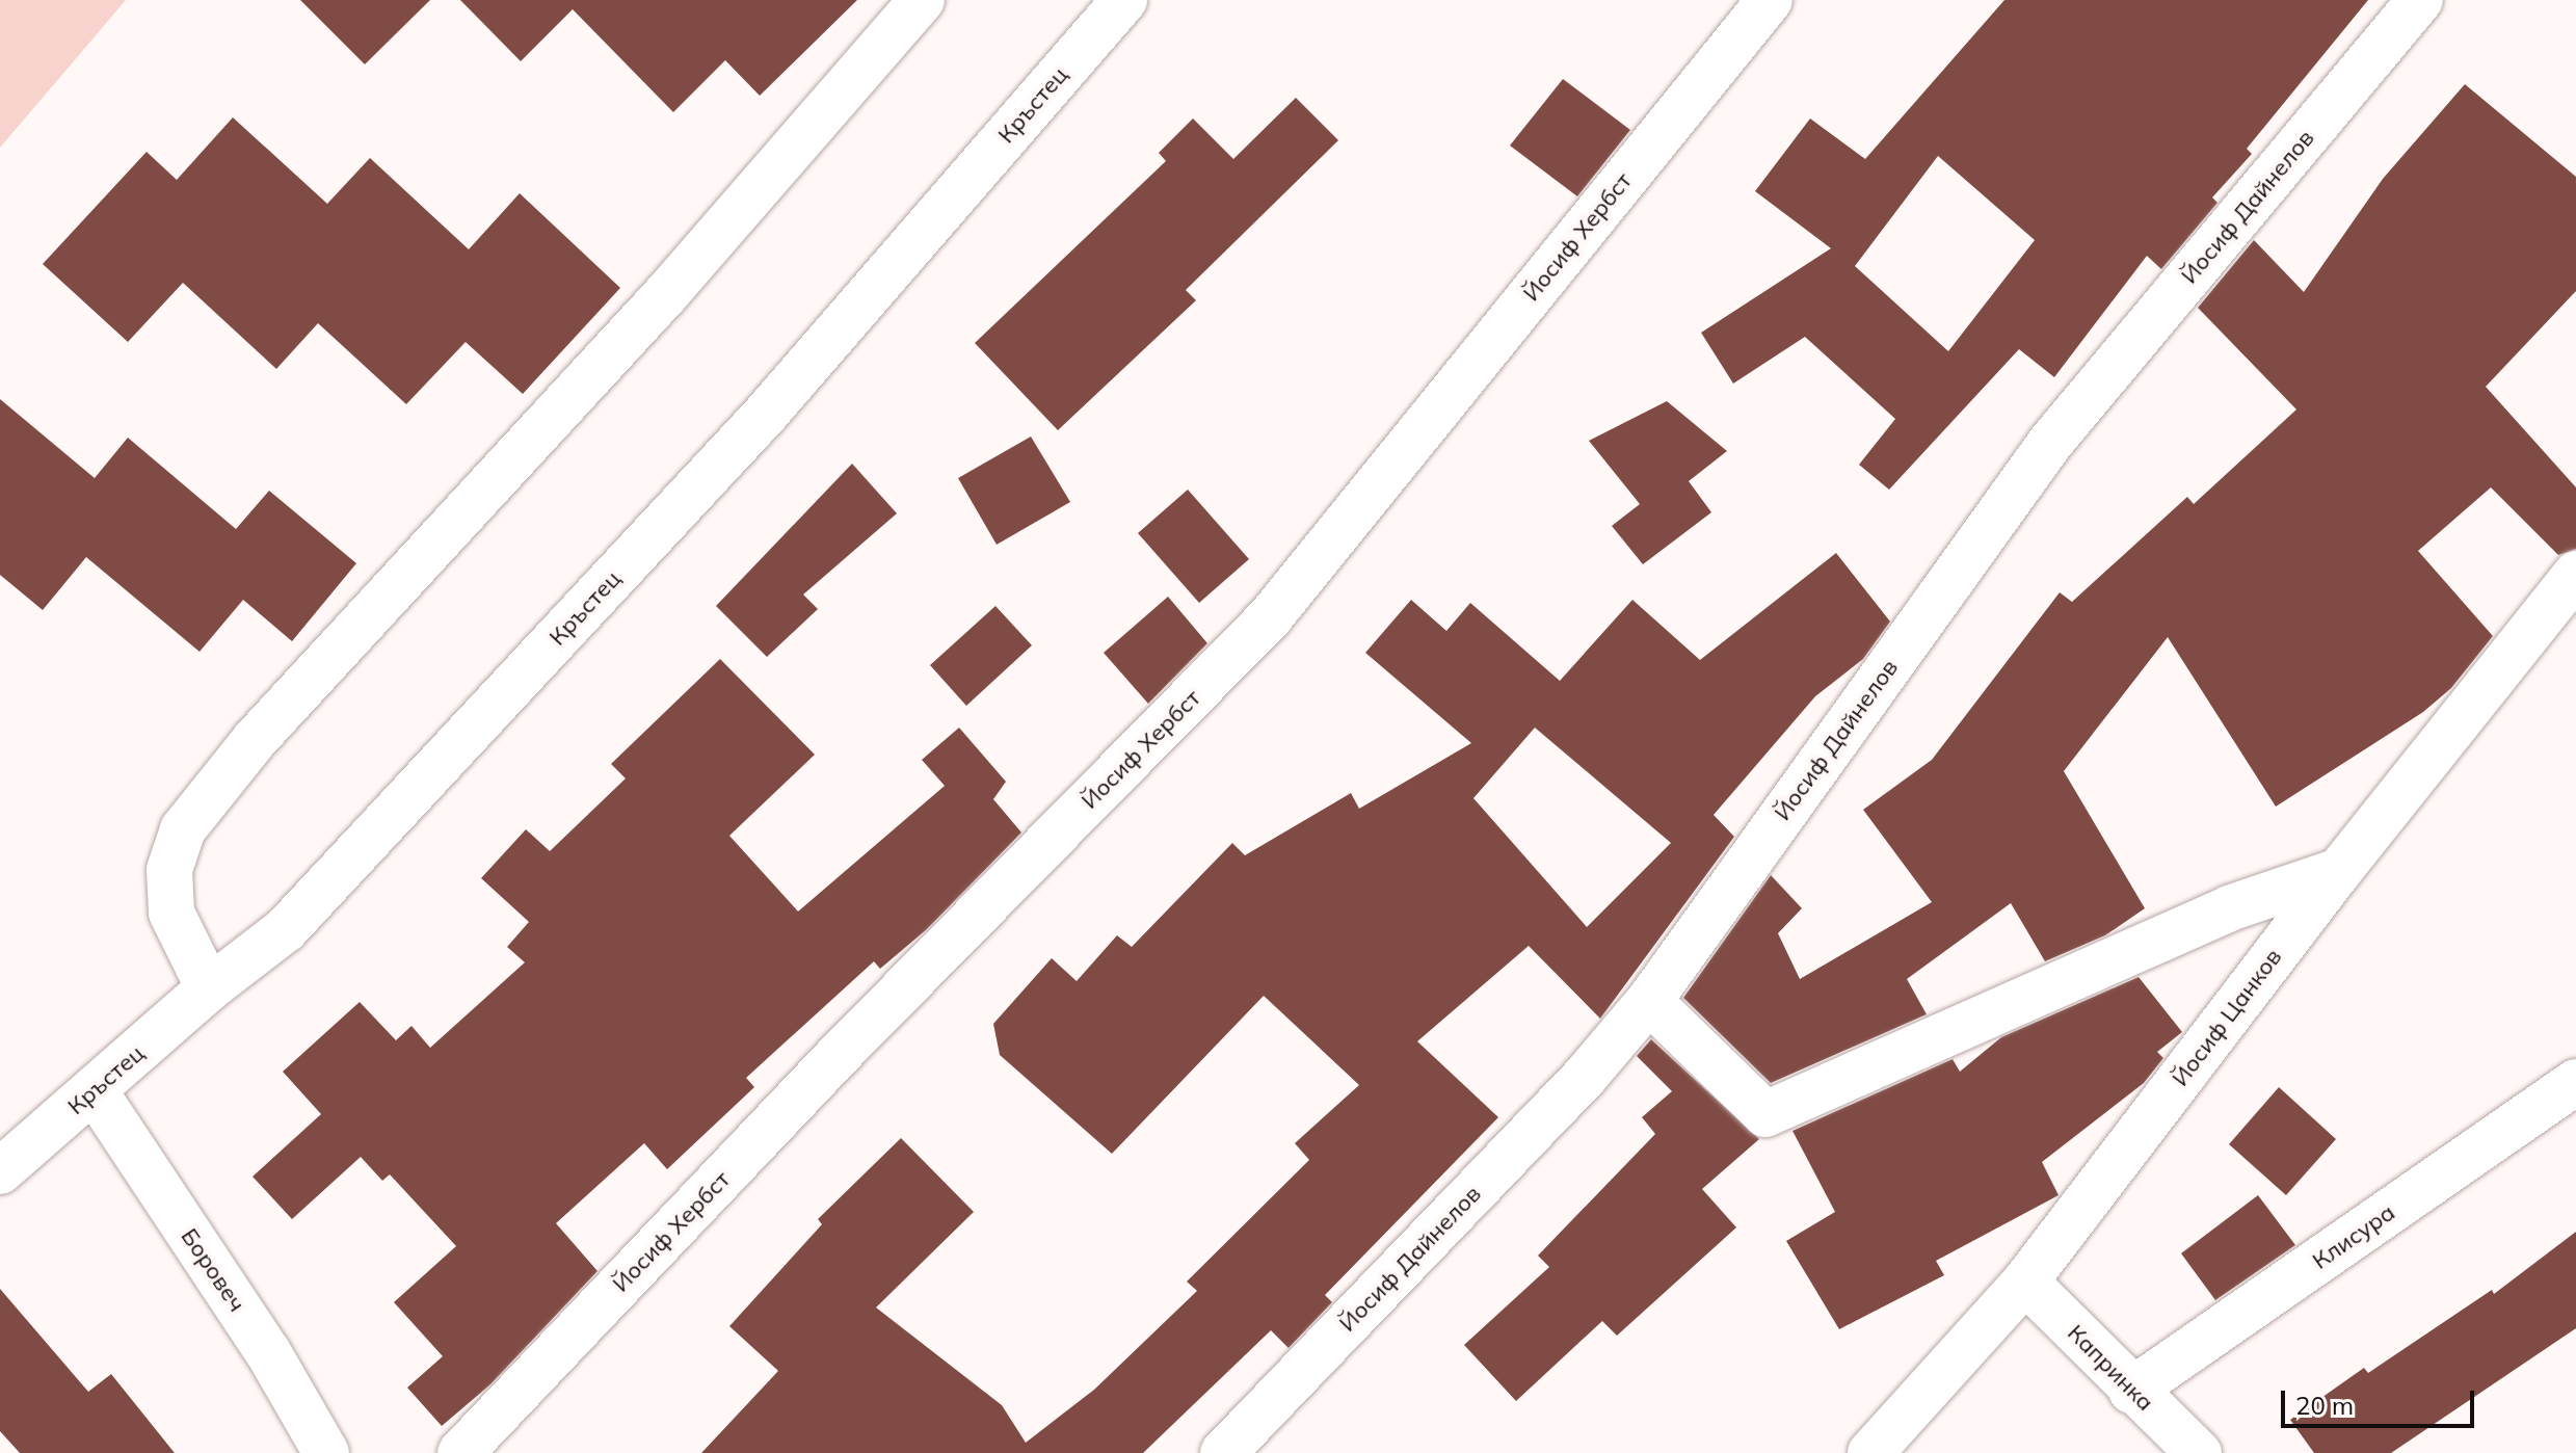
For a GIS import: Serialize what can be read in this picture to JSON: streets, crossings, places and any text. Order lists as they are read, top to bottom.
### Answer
{
  "streets": {
    "street": [
      "Кръстец",
      "Йосиф Дайнелов",
      "Йосиф Хербст",
      "Йосиф Цанков",
      "Клисура",
      "Боровеч",
      "Капринка"
    ]
  },
  "crossings": [
    ["Кръстец", "Боровеч"],
    ["Йосиф Цанков", "Капринка"],
    ["Клисура", "Капринка"]
  ],
  "scale_bar": "20 m"
}
